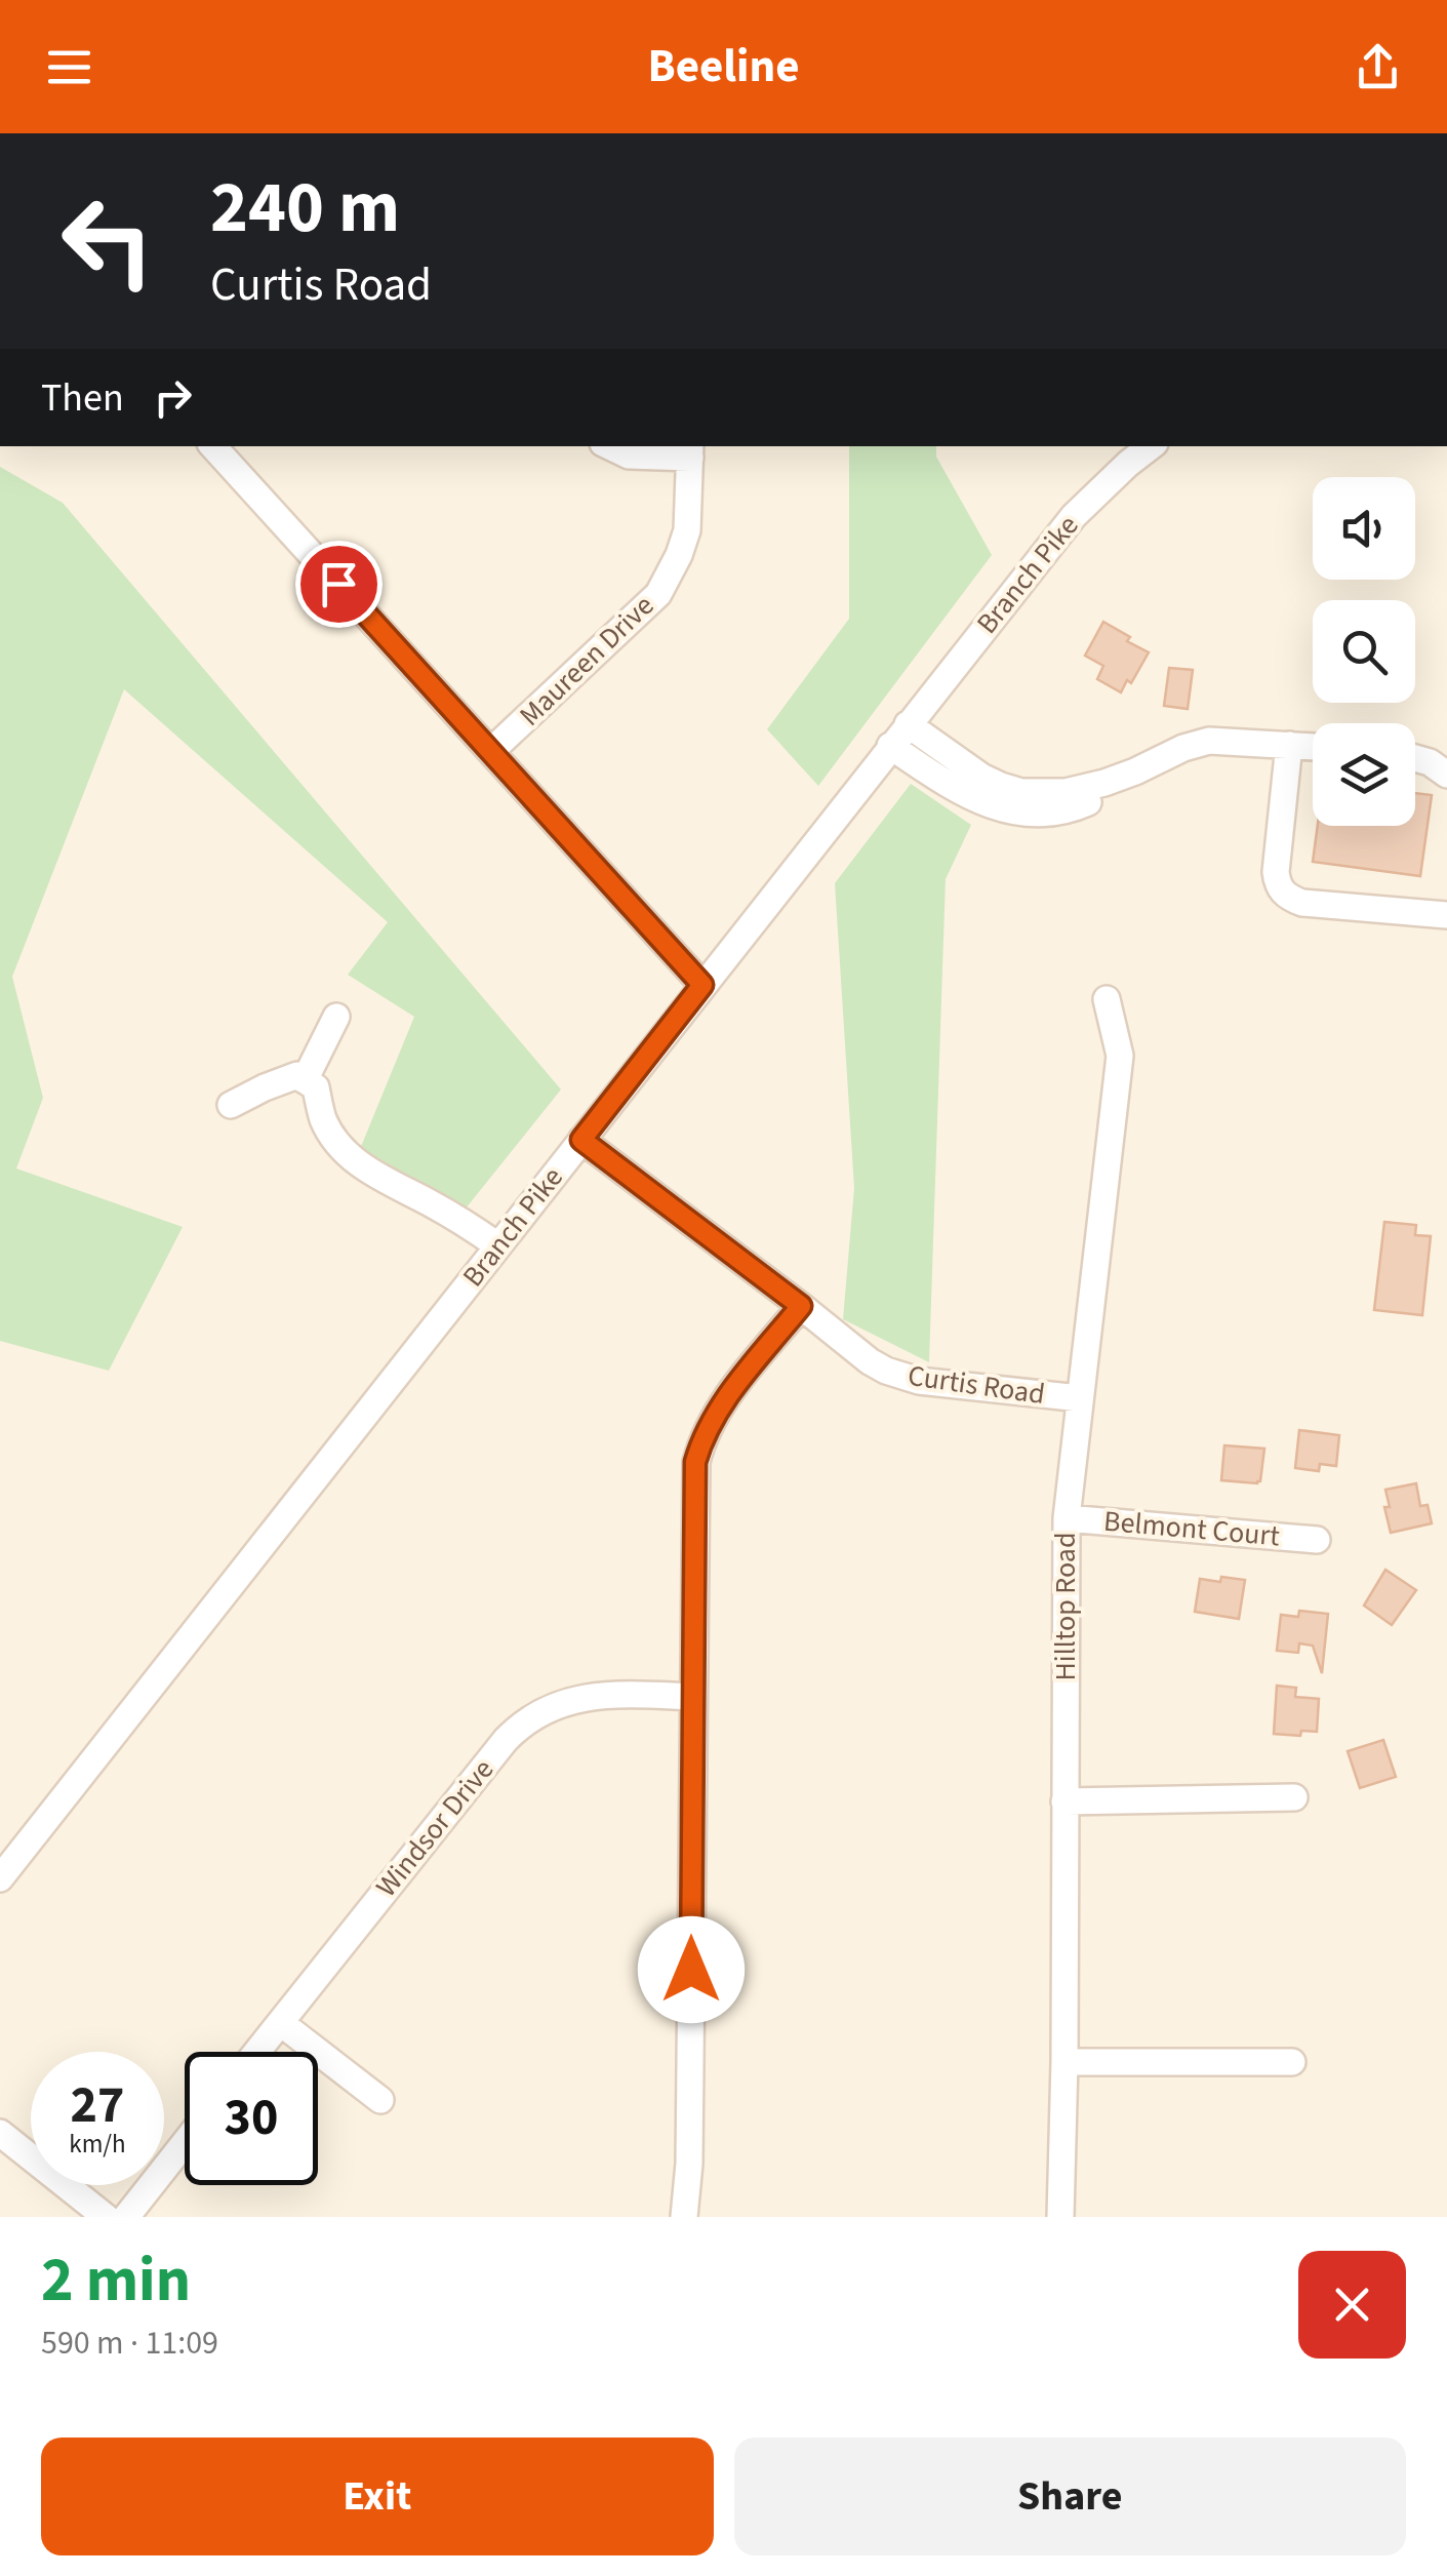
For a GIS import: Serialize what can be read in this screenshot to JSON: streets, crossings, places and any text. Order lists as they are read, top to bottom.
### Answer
{
  "streets": {
    "street": [
      "Branch Pike",
      "Maureen Drive",
      "Curtis Road",
      "Belmont Court",
      "Hilltop Road",
      "Windsor Drive"
    ]
  },
  "crossings": [
    ["Branch Pike", "Curtis Road"],
    ["Curtis Road", "Hilltop Road"],
    ["Belmont Court", "Hilltop Road"]
  ],
  "page": {
    "header": "Beeline",
    "turn": ["240 m", "Curtis Road"],
    "then": "Then",
    "speed": "27 km/h",
    "limit": "30",
    "heading": ["2 min", "590 m · 11:09"],
    "buttons": ["Exit", "Share"]
  }
}
